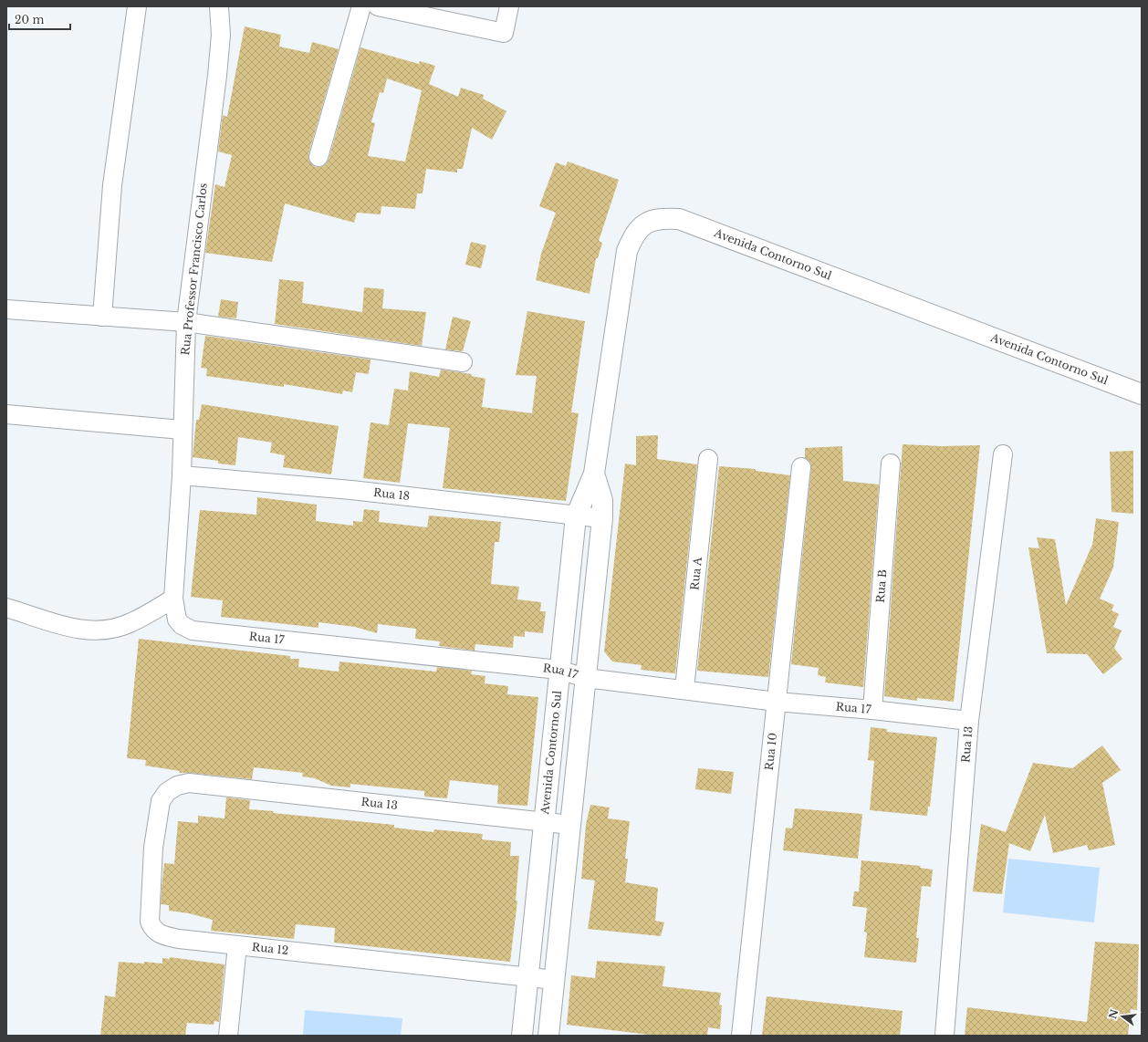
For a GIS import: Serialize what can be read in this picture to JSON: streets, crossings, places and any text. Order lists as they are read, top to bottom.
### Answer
{
  "streets": {
    "street": [
      "Avenida Contorno Sul",
      "Rua Professor Francisco Carlos",
      "Rua 18",
      "Rua A",
      "Rua B",
      "Rua 17",
      "Rua 13",
      "Rua 10",
      "Rua 12"
    ]
  },
  "crossings": [
    ["Avenida Contorno Sul", "Rua 18"],
    ["Avenida Contorno Sul", "Rua 17"],
    ["Avenida Contorno Sul", "Rua 13"],
    ["Avenida Contorno Sul", "Rua 12"],
    ["Rua Professor Francisco Carlos", "Rua 18"],
    ["Rua Professor Francisco Carlos", "Rua 17"],
    ["Rua A", "Rua 17"],
    ["Rua B", "Rua 17"],
    ["Rua 17", "Rua 13"],
    ["Rua 17", "Rua 10"],
    ["Rua 13", "Rua 12"]
  ],
  "scale_bar": "20 m",
  "north": "left"
}
